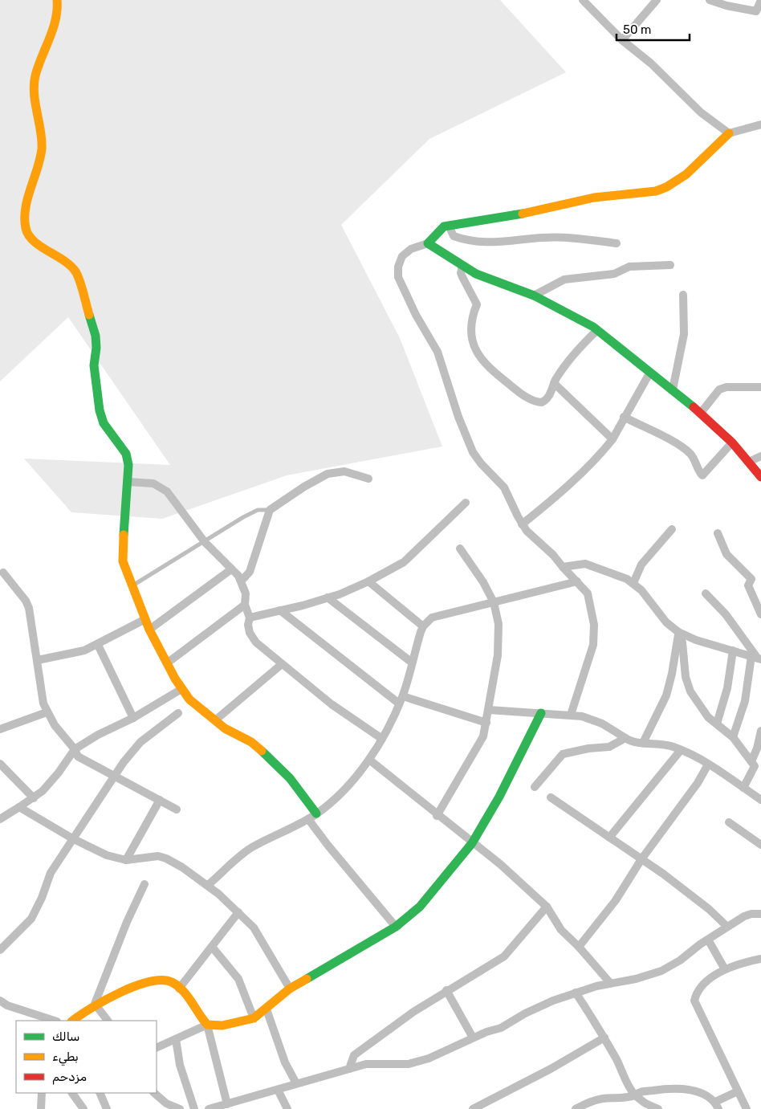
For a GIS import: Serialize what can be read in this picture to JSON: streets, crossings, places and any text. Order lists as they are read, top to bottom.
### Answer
{
  "legend": ["سالك", "بطيء", "مزدحم"],
  "scale_bar": "50 m"
}
